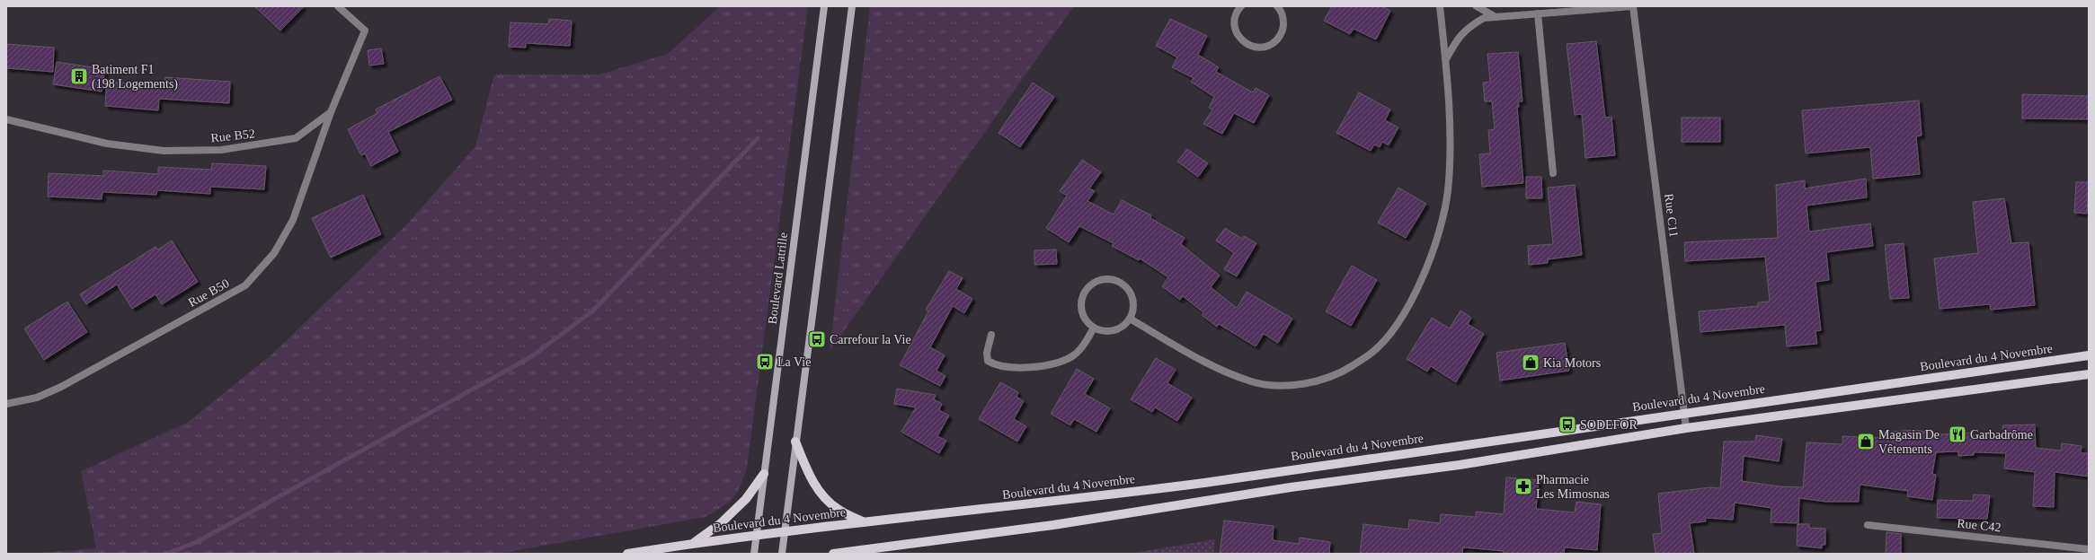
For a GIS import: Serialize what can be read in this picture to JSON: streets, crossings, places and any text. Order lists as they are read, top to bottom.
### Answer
{
  "streets": {
    "main road": ["Boulevard Latrille", "Boulevard du 4 Novembre"],
    "street": [
      "Rue B52",
      "Rue C11",
      "Rue B50",
      "Rue C42"
    ]
  },
  "crossings": [
    ["Rue B52", "Rue B50"],
    ["Rue C11", "Boulevard du 4 Novembre"],
    ["Boulevard Latrille", "Boulevard du 4 Novembre"]
  ],
  "places": {
    "building": ["Batiment F1 (198 Logements)"],
    "bus stop": ["Carrefour la Vie", "La Vie", "SODEFOR"],
    "shop": ["Kia Motors", "Magasin De Vêtements"],
    "restaurant": ["Garbadrôme"],
    "pharmacy": ["Pharmacie Les Mimosnas"]
  }
}
